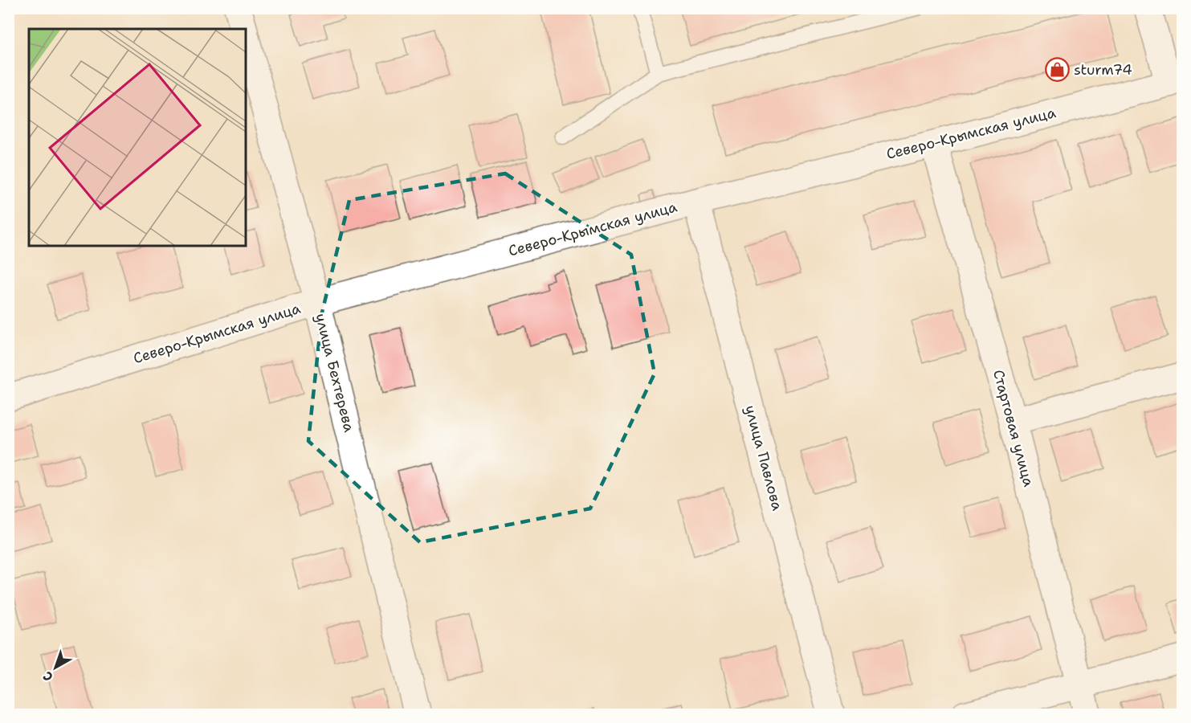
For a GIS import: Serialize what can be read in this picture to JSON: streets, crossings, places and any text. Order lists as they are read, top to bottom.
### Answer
{
  "streets": {
    "street": [
      "Северо-Крымская улица",
      "улица Бехтерева",
      "Стартовая улица",
      "улица Павлова"
    ]
  },
  "crossings": [
    ["Северо-Крымская улица", "улица Бехтерева"],
    ["Северо-Крымская улица", "Стартовая улица"],
    ["Северо-Крымская улица", "улица Павлова"]
  ],
  "places": {
    "shop": ["sturm74"]
  },
  "north": "bottom left"
}
